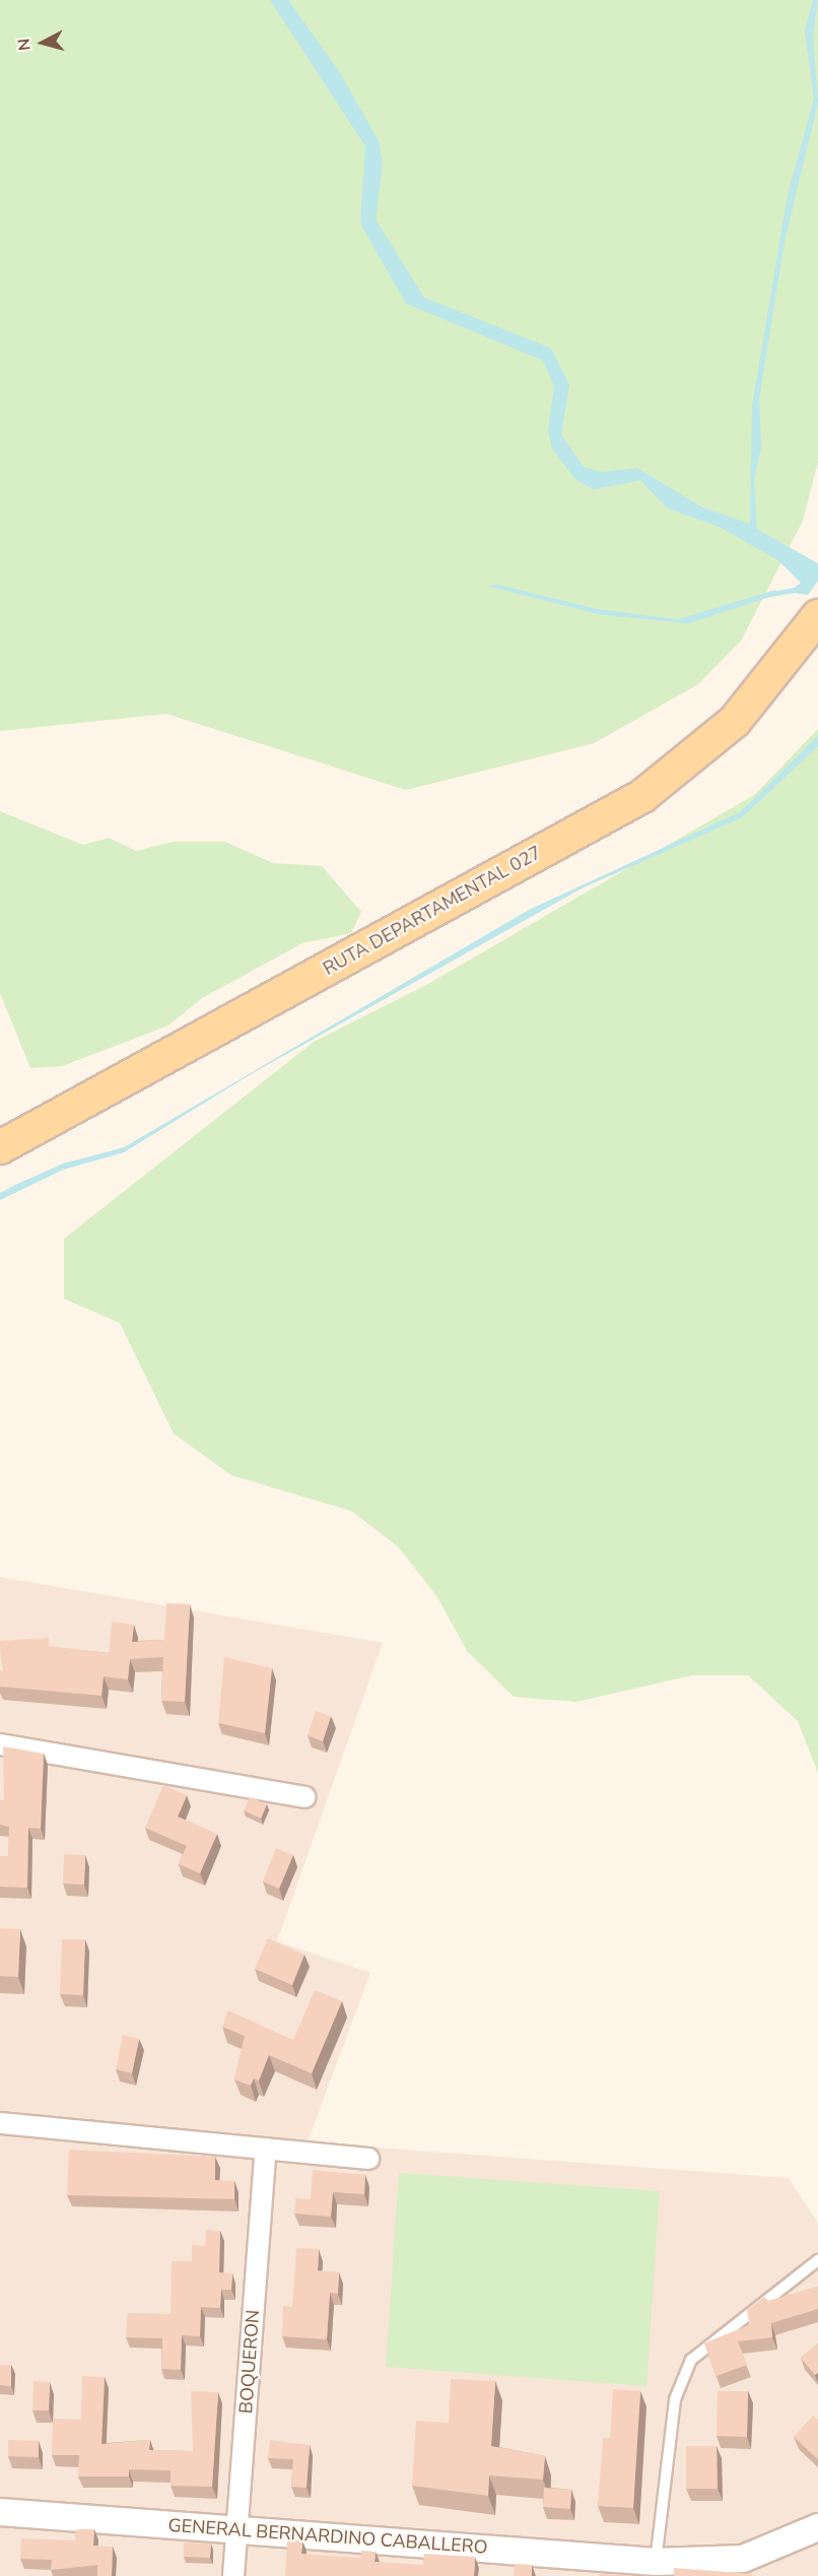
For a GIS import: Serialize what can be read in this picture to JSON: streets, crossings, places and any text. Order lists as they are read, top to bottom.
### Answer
{
  "streets": {
    "main road": ["RUTA DEPARTAMENTAL 027"],
    "street": ["BOQUERON", "GENERAL BERNARDINO CABALLERO"]
  },
  "crossings": [
    ["BOQUERON", "GENERAL BERNARDINO CABALLERO"]
  ],
  "north": "left"
}
